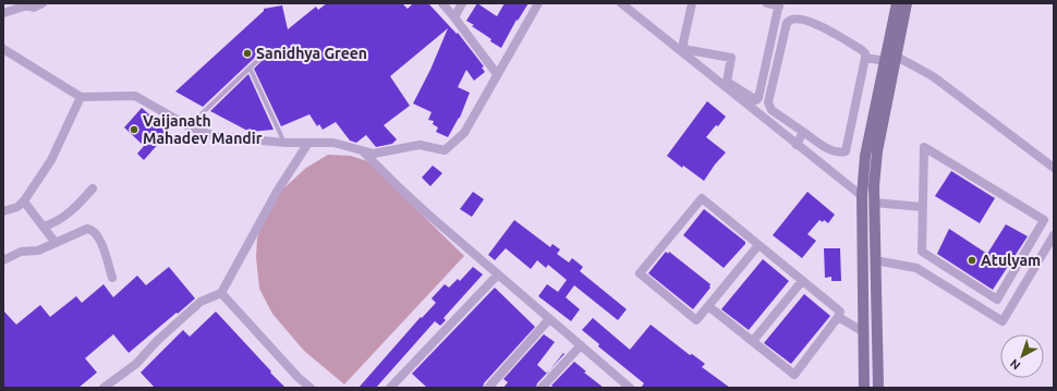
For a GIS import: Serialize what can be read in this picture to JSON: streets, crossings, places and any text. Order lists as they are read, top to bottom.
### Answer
{
  "places": ["Sanidhya Green", "Vaijanath Mahadev Mandir", "Atulyam"],
  "north": "bottom left"
}
